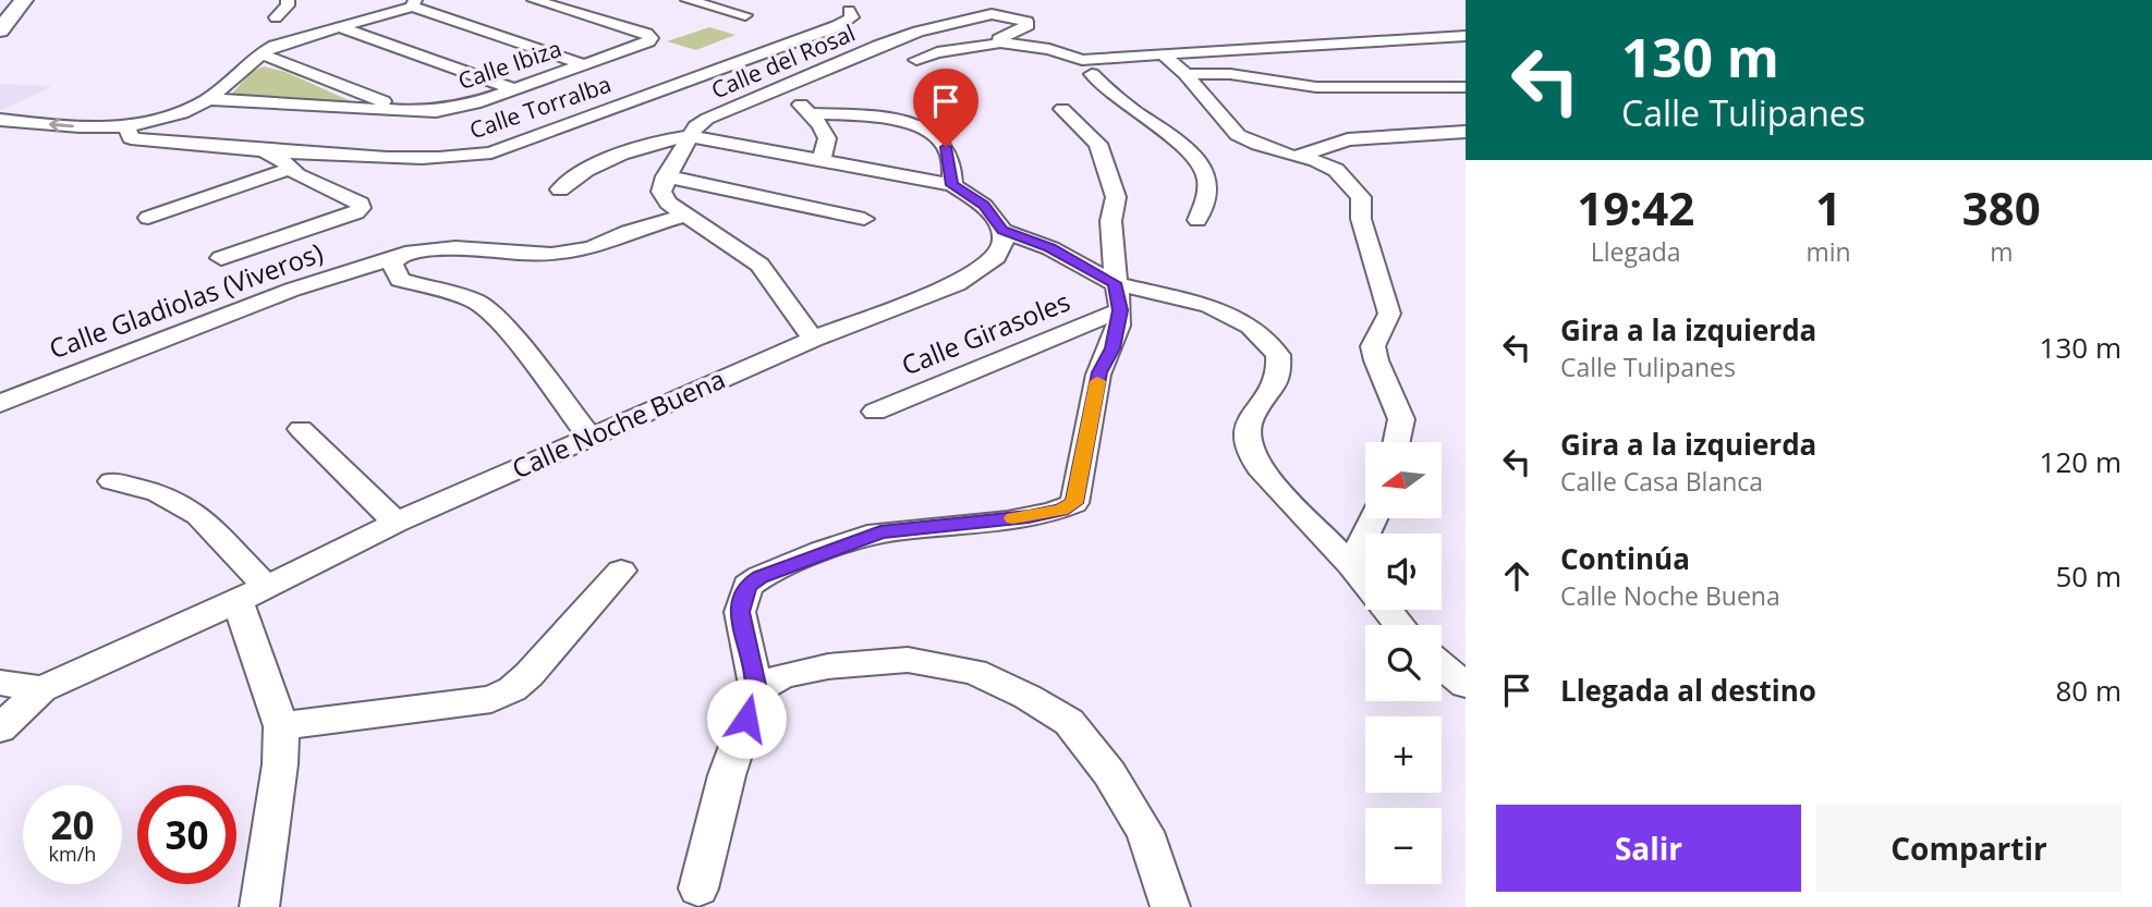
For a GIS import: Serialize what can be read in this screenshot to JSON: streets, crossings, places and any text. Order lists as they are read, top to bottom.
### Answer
{
  "streets": {
    "street": [
      "Calle del Rosal",
      "Calle Ibiza",
      "Calle Torralba",
      "Calle Gladiolas (Viveros)",
      "Calle Girasoles",
      "Calle Noche Buena"
    ]
  },
  "crossings": [
    ["Calle Ibiza", "Calle Torralba"]
  ],
  "north": "left",
  "page": {
    "turn": ["130 m", "Calle Tulipanes"],
    "eta": [
      "19:42",
      "Llegada",
      "1",
      "min",
      "380",
      "m"
    ],
    "list": [
      {
        "name": "Gira a la izquierda",
        "note": "Calle Tulipanes",
        "value": "130 m"
      },
      {
        "name": "Gira a la izquierda",
        "note": "Calle Casa Blanca",
        "value": "120 m"
      },
      {
        "name": "Continúa",
        "note": "Calle Noche Buena",
        "value": "50 m"
      },
      {
        "name": "Llegada al destino",
        "value": "80 m"
      }
    ],
    "map_buttons": ["+", "−"],
    "speed": "20 km/h",
    "limit": "30",
    "buttons": ["Salir", "Compartir"]
  }
}
